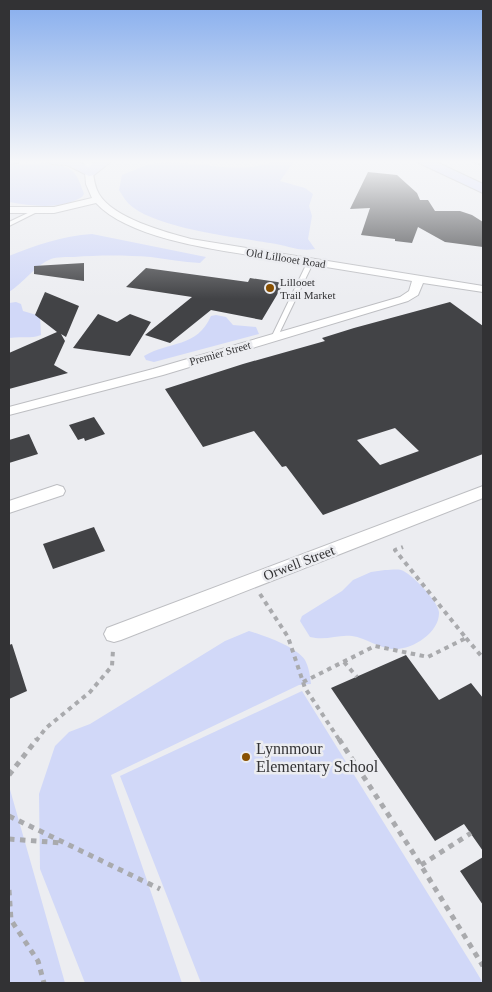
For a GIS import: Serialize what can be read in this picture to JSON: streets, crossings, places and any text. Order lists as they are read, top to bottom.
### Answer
{
  "streets": {
    "street": ["Old Lillooet Road", "Premier Street", "Orwell Street"]
  },
  "crossings": [
    ["Old Lillooet Road", "Premier Street"]
  ],
  "places": ["Lillooet Trail Market", "Lynnmour Elementary School"]
}
